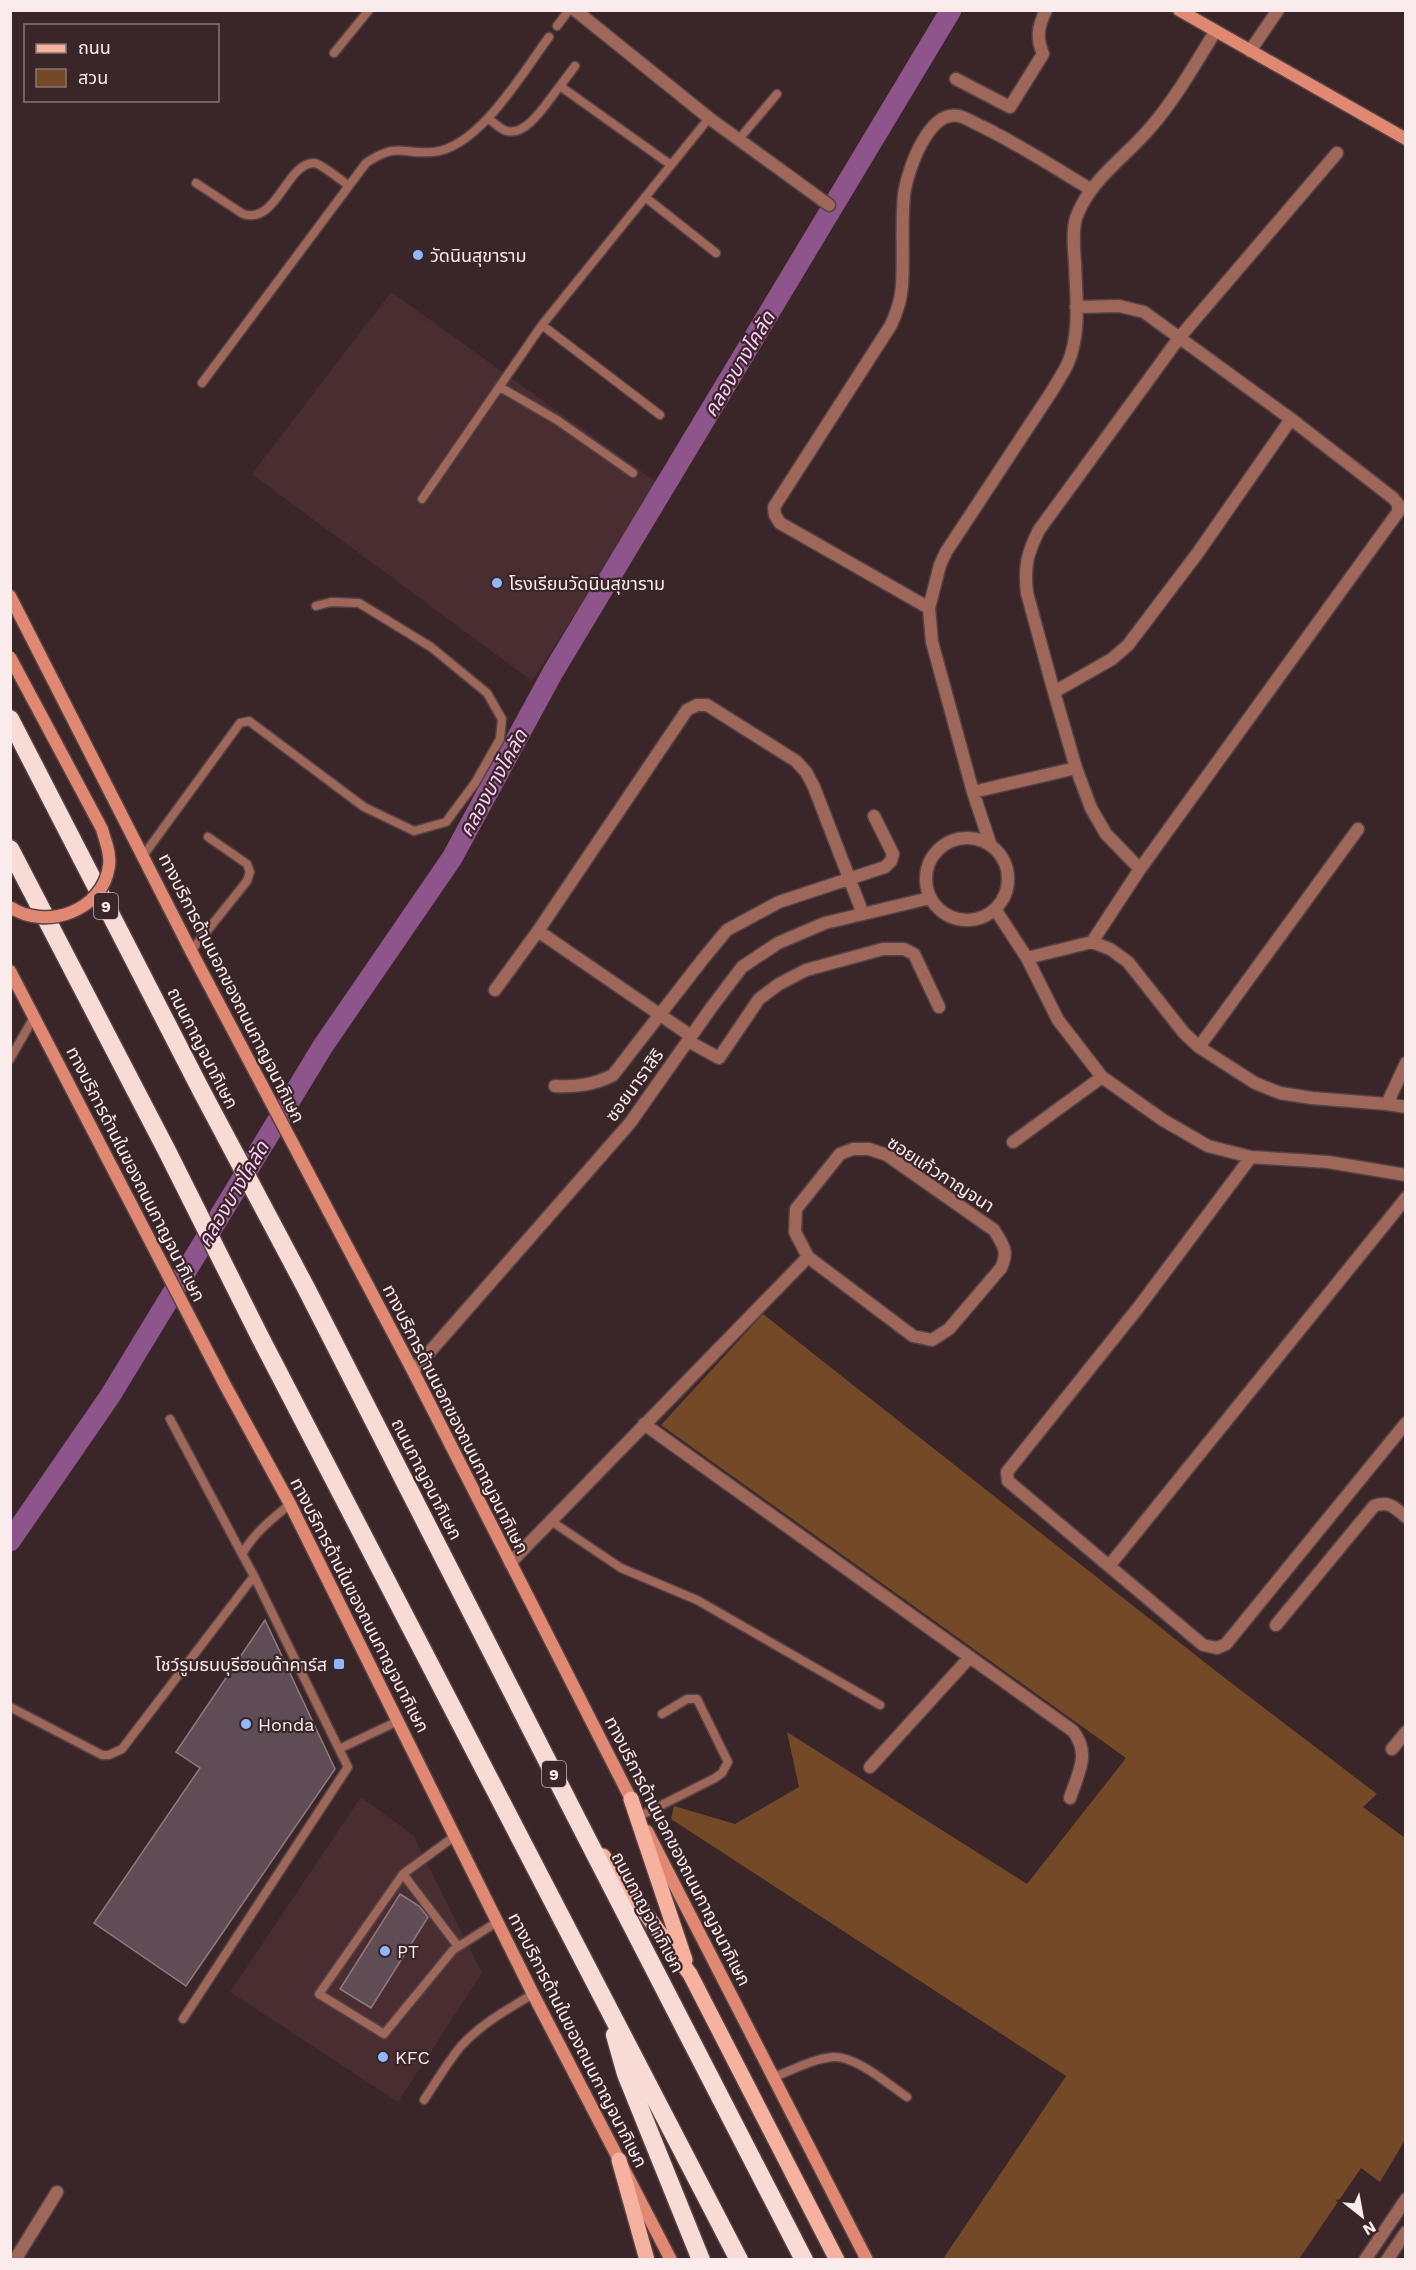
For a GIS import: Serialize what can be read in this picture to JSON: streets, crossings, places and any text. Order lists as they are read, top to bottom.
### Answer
{
  "streets": {
    "highway": ["9", "ถนนกาญจนาภิเษก"],
    "main road": ["ทางบริการด้านนอกของถนนกาญจนาภิเษก", "ทางบริการด้านในของถนนกาญจนาภิเษก"],
    "street": ["ซอยนาราสิริ", "ซอยแก้วกาญจนา"]
  },
  "crossings": [
    ["ทางบริการด้านนอกของถนนกาญจนาภิเษก", "ซอยนาราสิริ"]
  ],
  "water": ["คลองบางโคลัด"],
  "places": {
    "other": [
      "วัดนินสุขาราม",
      "โรงเรียนวัดนินสุขาราม",
      "Honda",
      "PT",
      "KFC"
    ],
    "transit": ["โชว์รูมธนบุรีฮอนด้าคาร์ส"]
  },
  "legend": ["ถนน", "สวน"],
  "north": "bottom right"
}
